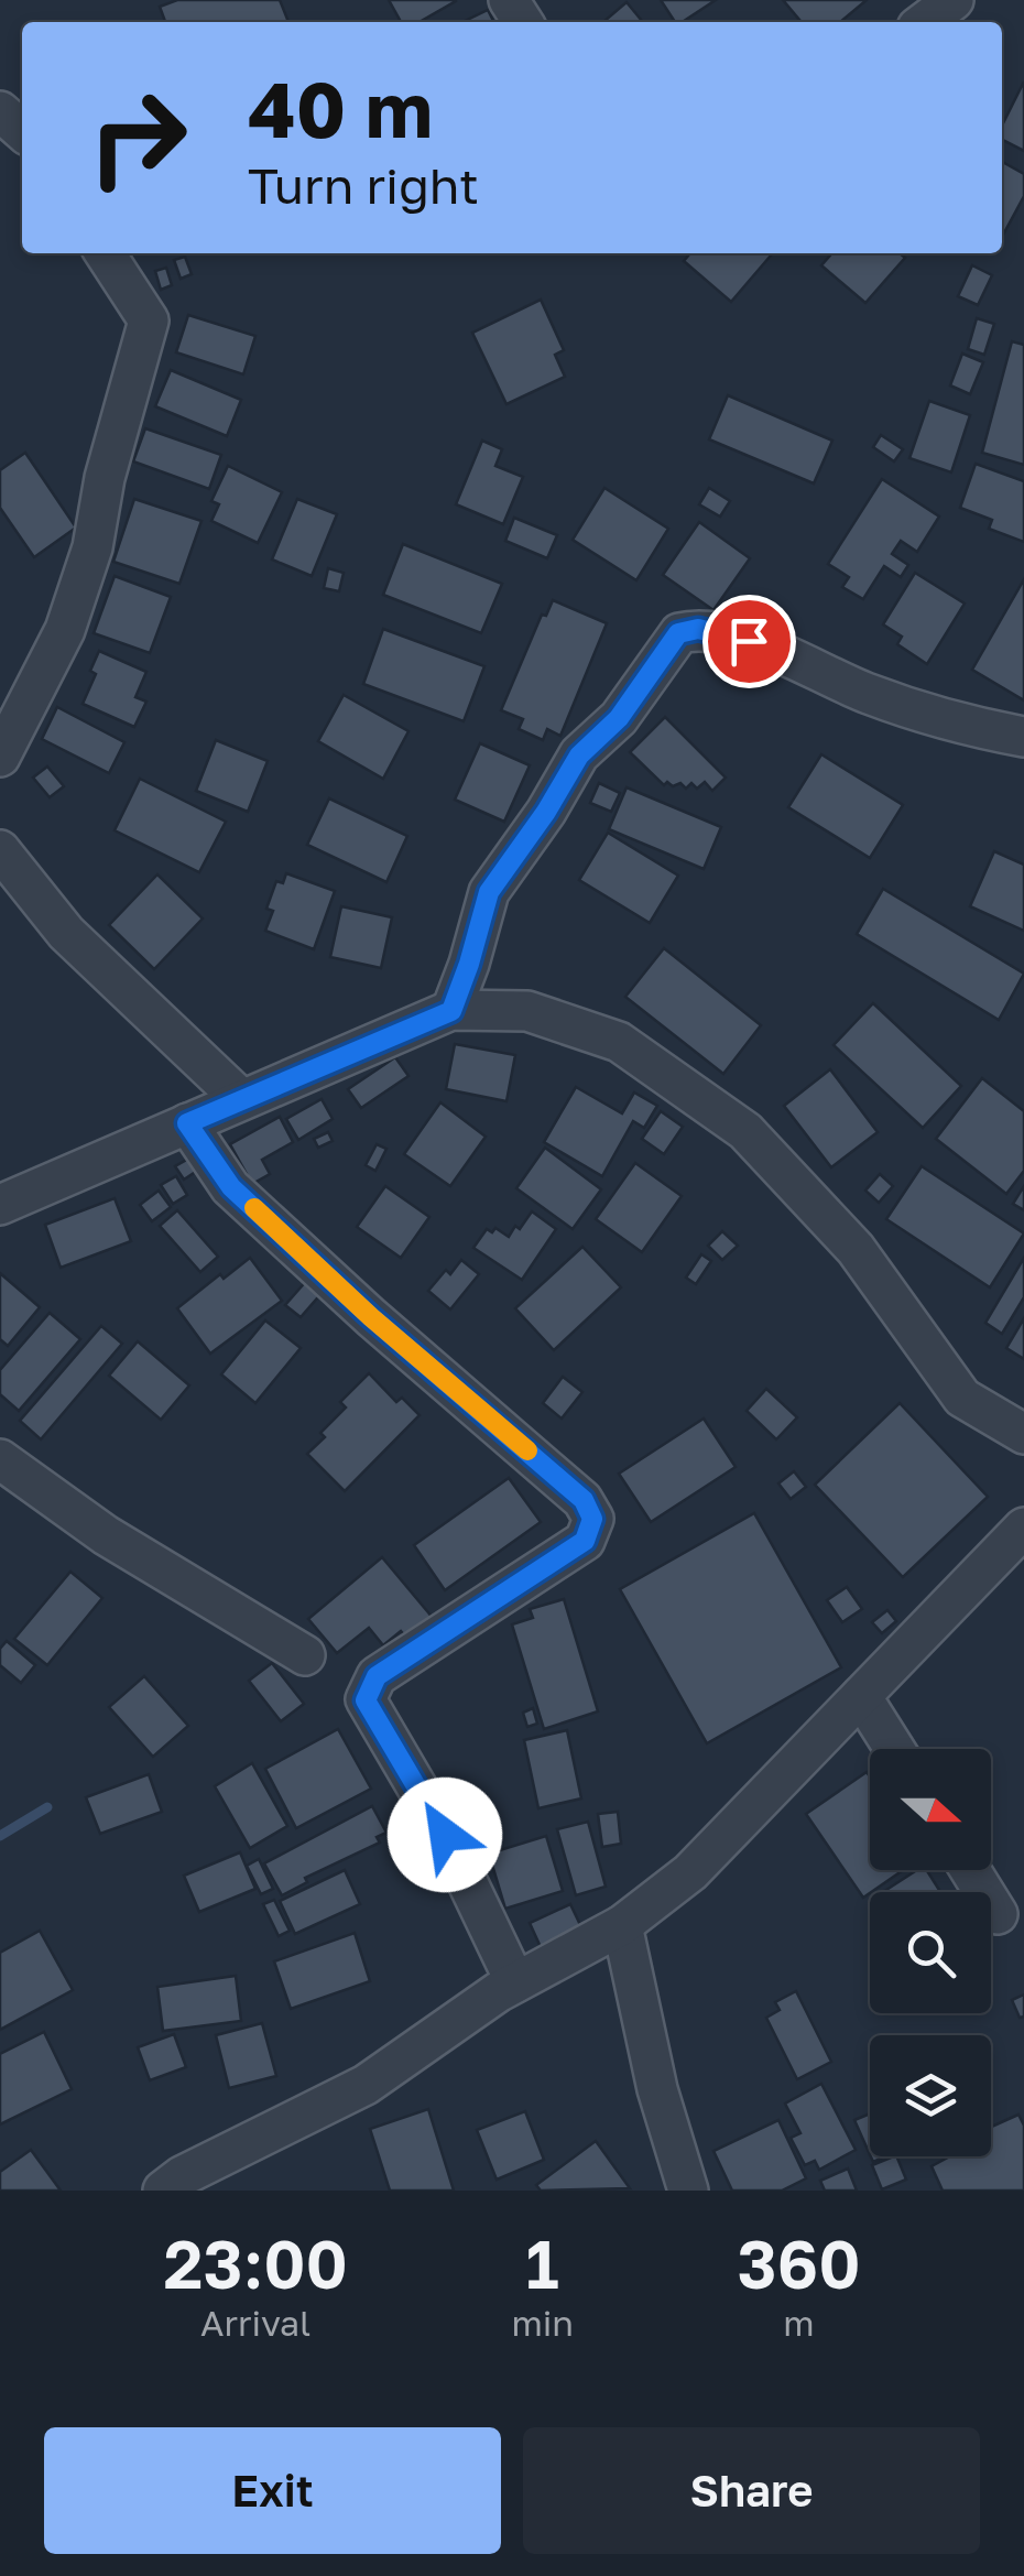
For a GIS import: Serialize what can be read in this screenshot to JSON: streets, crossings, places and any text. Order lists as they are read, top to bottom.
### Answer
{
  "north": "right",
  "page": {
    "turn": ["40 m", "Turn right"],
    "eta": [
      "23:00",
      "Arrival",
      "1",
      "min",
      "360",
      "m"
    ],
    "buttons": ["Exit", "Share"]
  }
}
